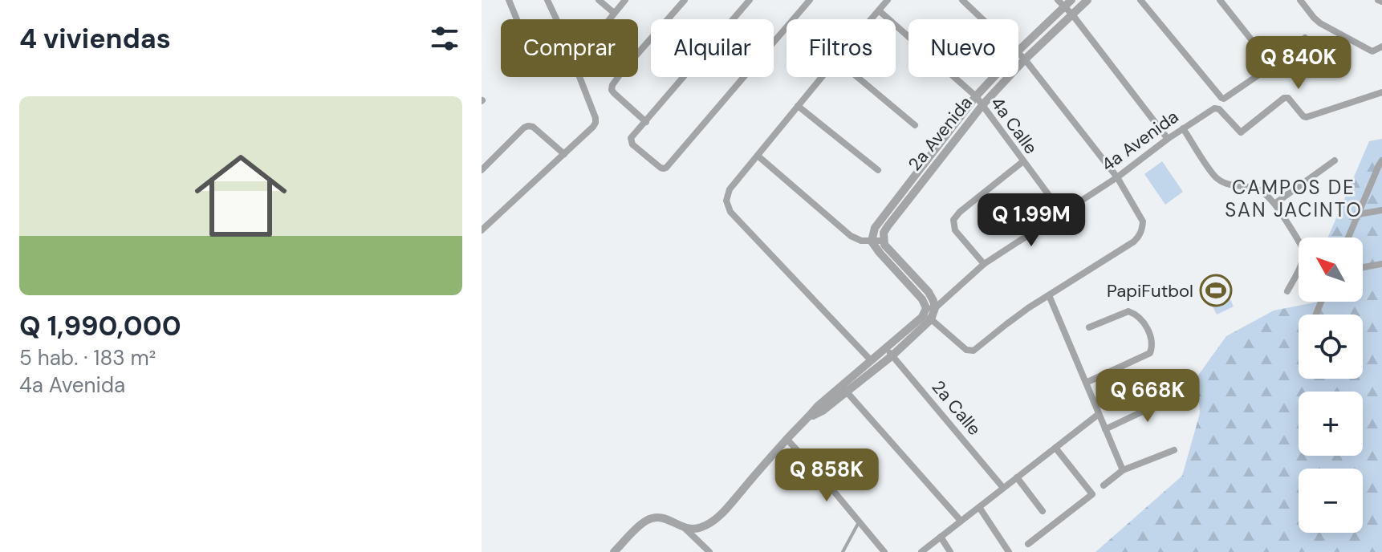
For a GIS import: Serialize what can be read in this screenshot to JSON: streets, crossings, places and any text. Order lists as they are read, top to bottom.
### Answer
{
  "streets": {
    "street": [
      "4a Calle",
      "2a Avenida",
      "4a Avenida",
      "2a Calle"
    ]
  },
  "crossings": [
    ["4a Calle", "2a Avenida"],
    ["4a Calle", "4a Avenida"],
    ["4a Avenida", "2a Calle"]
  ],
  "districts": ["CAMPOS DE SAN JACINTO"],
  "places": {
    "sports": ["PapiFutbol"]
  },
  "north": "top left",
  "page": {
    "heading": "4 viviendas",
    "chip": [
      "Comprar",
      "Alquilar",
      "Filtros",
      "Nuevo"
    ],
    "price": [
      "Q 840K",
      "Q 1.99M",
      "Q 668K",
      "Q 858K"
    ],
    "list": [
      {
        "name": "Q 1,990,000",
        "note": "5 hab. · 183 m² · 4a Avenida"
      }
    ],
    "map_buttons": ["+", "−"]
  }
}
